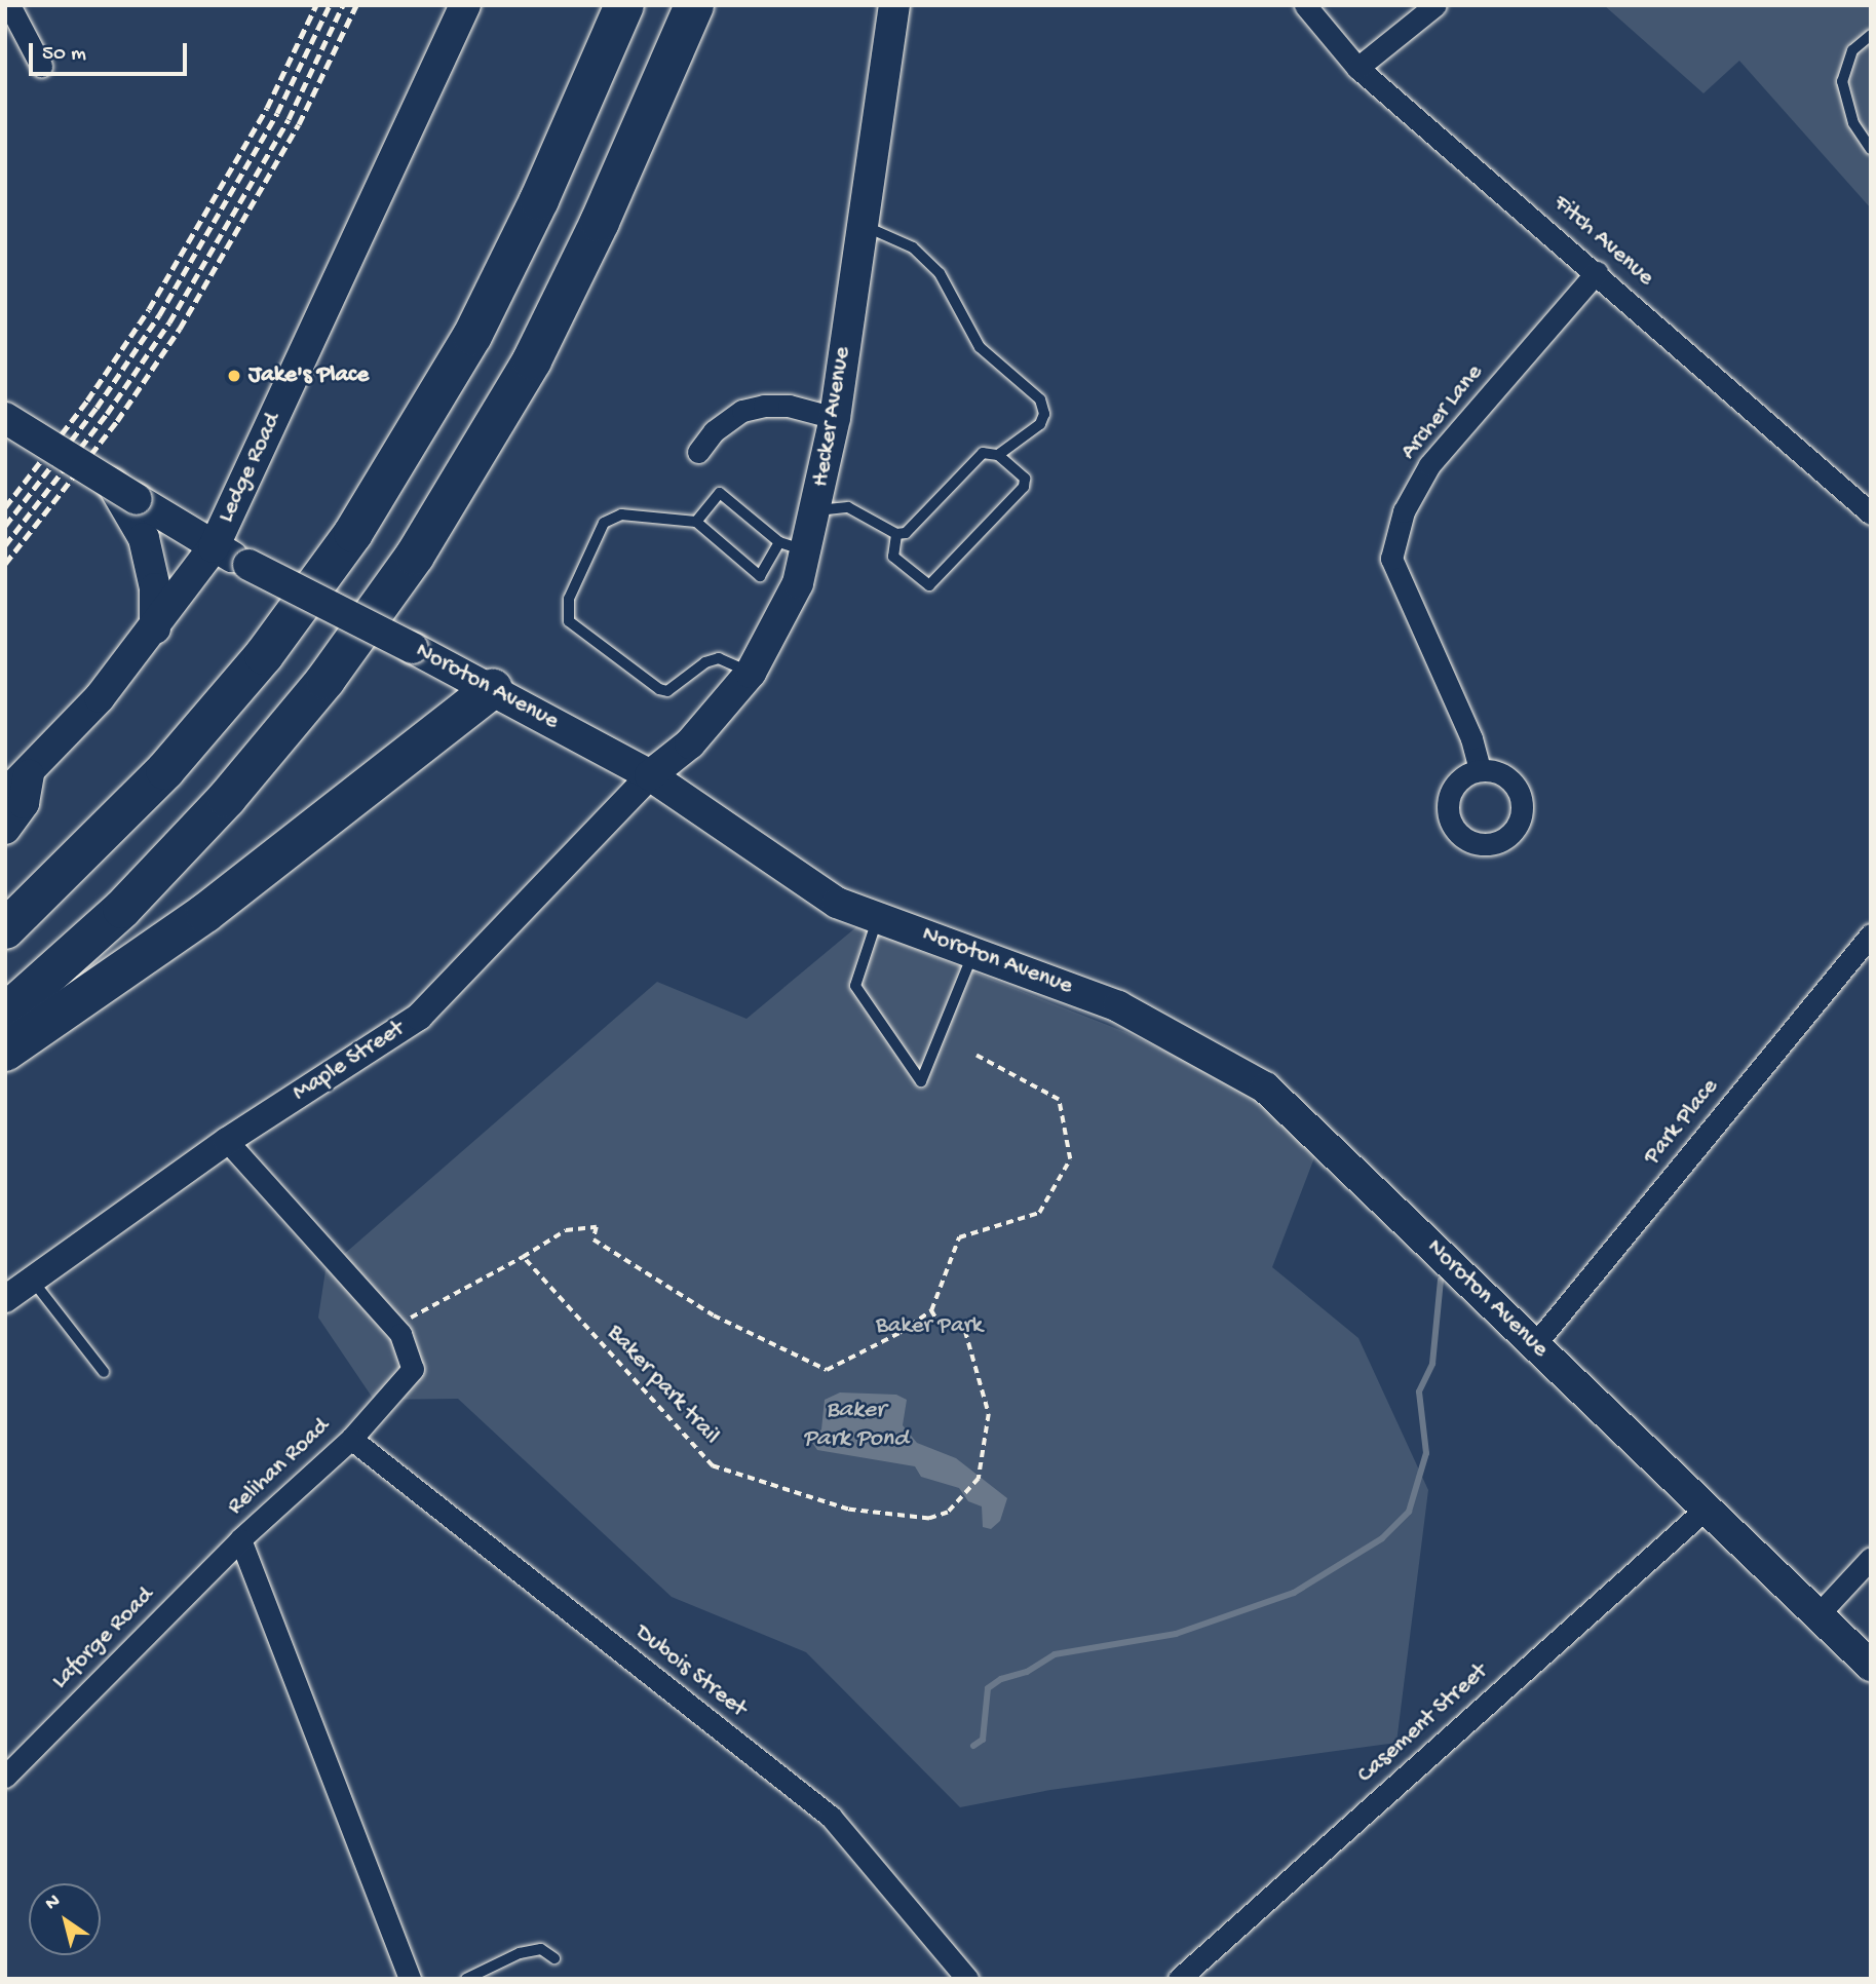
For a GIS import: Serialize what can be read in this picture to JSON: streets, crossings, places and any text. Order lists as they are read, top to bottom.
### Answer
{
  "streets": {
    "main road": ["Hecker Avenue", "Ledge Road", "Noroton Avenue"],
    "street": [
      "Fitch Avenue",
      "Archer Lane",
      "Maple Street",
      "Park Place",
      "Relihan Road",
      "Laforge Road",
      "Dubois Street",
      "Casement Street"
    ],
    "path": ["Baker park trail"]
  },
  "crossings": [
    ["Fitch Avenue", "Archer Lane"],
    ["Hecker Avenue", "Noroton Avenue"],
    ["Hecker Avenue", "Maple Street"],
    ["Ledge Road", "Noroton Avenue"],
    ["Noroton Avenue", "Maple Street"],
    ["Noroton Avenue", "Park Place"],
    ["Noroton Avenue", "Casement Street"],
    ["Maple Street", "Relihan Road"],
    ["Relihan Road", "Laforge Road"],
    ["Relihan Road", "Dubois Street"]
  ],
  "water": ["Baker Park Pond"],
  "parks": ["Baker Park"],
  "places": ["Jake's Place"],
  "scale_bar": "50 m",
  "north": "top left"
}
